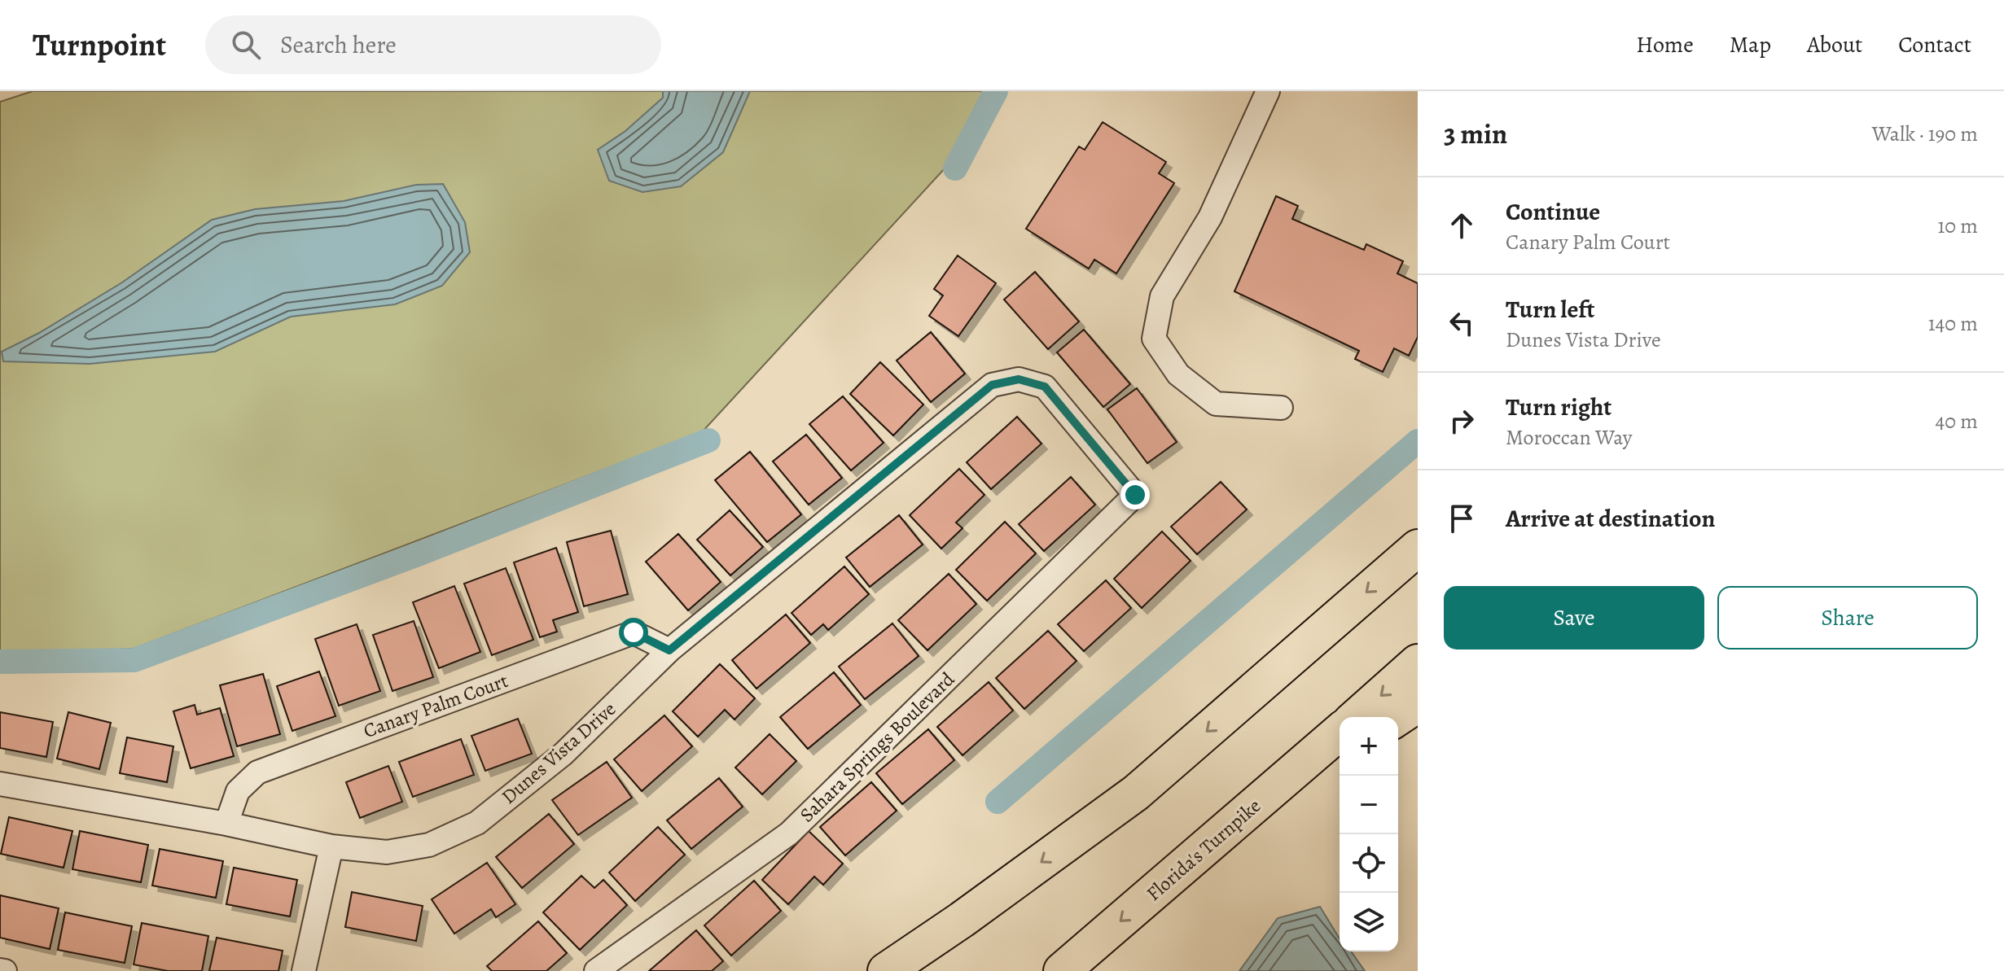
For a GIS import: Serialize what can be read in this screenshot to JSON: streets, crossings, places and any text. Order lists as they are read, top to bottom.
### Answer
{
  "streets": {
    "highway": ["Florida's Turnpike"],
    "street": ["Canary Palm Court", "Sahara Springs Boulevard", "Dunes Vista Drive"]
  },
  "crossings": [
    ["Canary Palm Court", "Dunes Vista Drive"],
    ["Sahara Springs Boulevard", "Dunes Vista Drive"]
  ],
  "page": {
    "header": "Turnpoint",
    "search": "Search here",
    "nav": [
      "Home",
      "Map",
      "About",
      "Contact"
    ],
    "heading": ["3 min", "Walk · 190 m"],
    "list": [
      ["Continue", "Canary Palm Court", "10 m"],
      ["Turn left", "Dunes Vista Drive", "140 m"],
      ["Turn right", "Moroccan Way", "40 m"],
      "Arrive at destination"
    ],
    "buttons": ["Save", "Share"],
    "map_buttons": ["+", "−"]
  }
}
